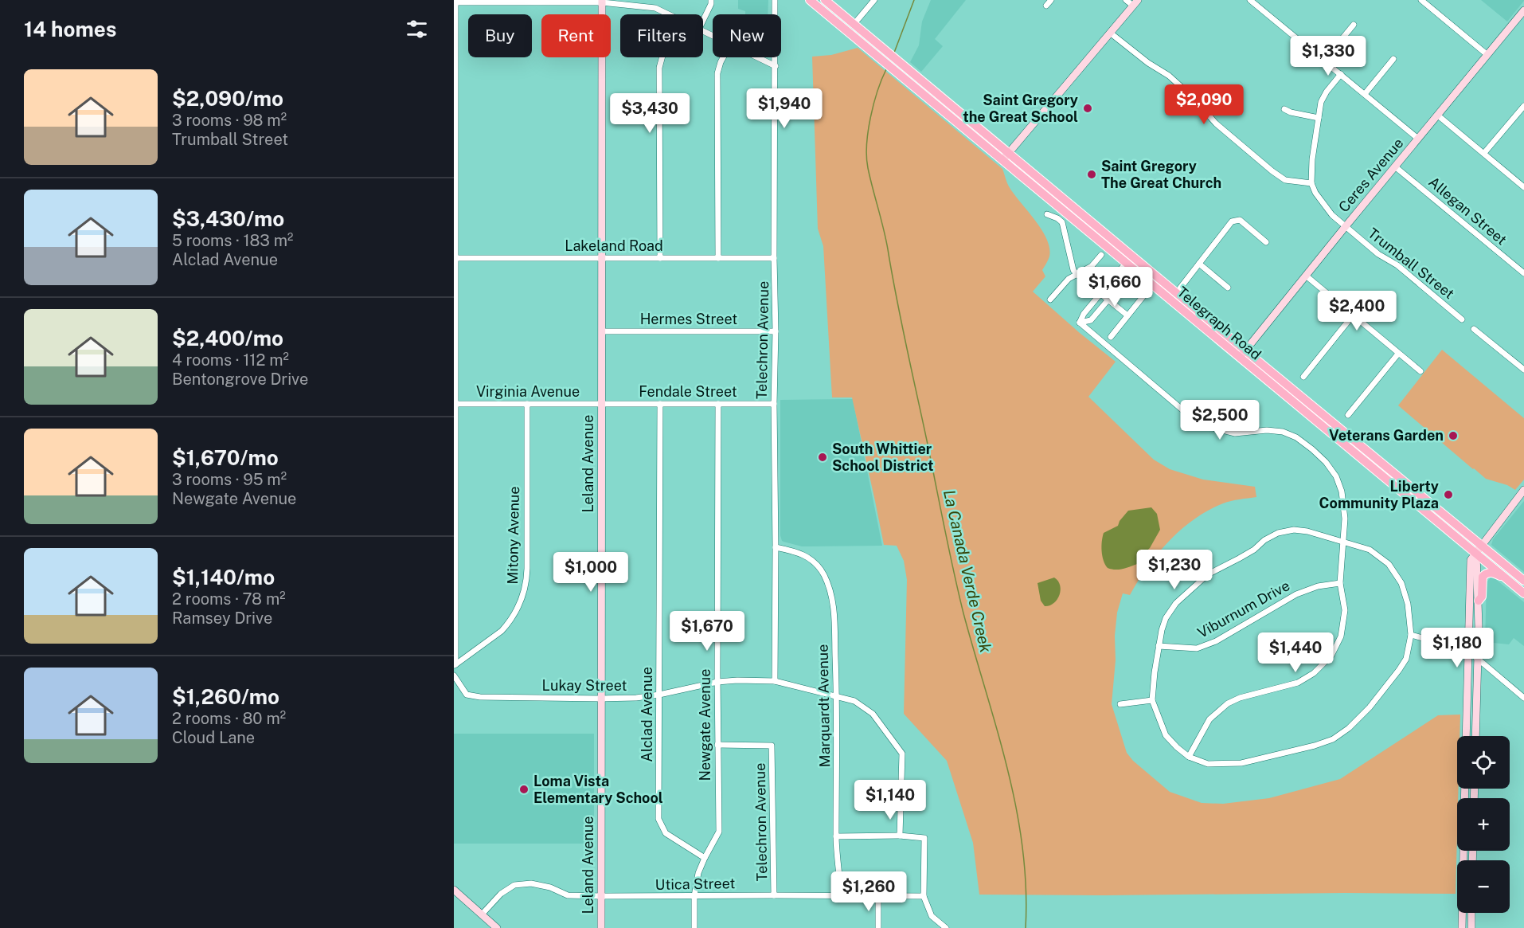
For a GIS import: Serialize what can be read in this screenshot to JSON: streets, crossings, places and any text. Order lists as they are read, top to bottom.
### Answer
{
  "streets": {
    "main road": ["Telegraph Road"],
    "street": [
      "Ceres Avenue",
      "Allegan Street",
      "Lakeland Road",
      "Trumball Street",
      "Hermes Street",
      "Telechron Avenue",
      "Virginia Avenue",
      "Fendale Street",
      "Leland Avenue",
      "Mitony Avenue",
      "Viburnum Drive",
      "Lukay Street",
      "Marquardt Avenue",
      "Alclad Avenue",
      "Newgate Avenue",
      "Utica Street"
    ]
  },
  "crossings": [
    ["Ceres Avenue", "Allegan Street"],
    ["Ceres Avenue", "Trumball Street"],
    ["Ceres Avenue", "Telegraph Road"],
    ["Lakeland Road", "Telechron Avenue"],
    ["Lakeland Road", "Leland Avenue"],
    ["Hermes Street", "Telechron Avenue"],
    ["Hermes Street", "Leland Avenue"],
    ["Telechron Avenue", "Fendale Street"],
    ["Telechron Avenue", "Lukay Street"],
    ["Telechron Avenue", "Marquardt Avenue"],
    ["Telechron Avenue", "Newgate Avenue"],
    ["Telechron Avenue", "Utica Street"],
    ["Virginia Avenue", "Fendale Street"],
    ["Virginia Avenue", "Leland Avenue"],
    ["Virginia Avenue", "Mitony Avenue"],
    ["Fendale Street", "Leland Avenue"],
    ["Fendale Street", "Alclad Avenue"],
    ["Fendale Street", "Newgate Avenue"],
    ["Leland Avenue", "Lukay Street"],
    ["Leland Avenue", "Utica Street"],
    ["Lukay Street", "Marquardt Avenue"],
    ["Lukay Street", "Alclad Avenue"],
    ["Lukay Street", "Newgate Avenue"],
    ["Marquardt Avenue", "Utica Street"],
    ["Alclad Avenue", "Newgate Avenue"],
    ["Newgate Avenue", "Utica Street"]
  ],
  "water": ["La Canada Verde Creek"],
  "places": [
    "Saint Gregory the Great School",
    "Saint Gregory The Great Church",
    "Veterans Garden",
    "South Whittier School District",
    "Liberty Community Plaza",
    "Loma Vista Elementary School"
  ],
  "page": {
    "heading": "14 homes",
    "chip": [
      "Buy",
      "Rent",
      "Filters",
      "New"
    ],
    "price": [
      "$1,330",
      "$2,090",
      "$1,940",
      "$3,430",
      "$1,660",
      "$2,400",
      "$2,500",
      "$1,230",
      "$1,000",
      "$1,670",
      "$1,180",
      "$1,440",
      "$1,140",
      "$1,260"
    ],
    "list": [
      {
        "name": "$2,090/mo",
        "note": "3 rooms · 98 m² · Trumball Street"
      },
      {
        "name": "$3,430/mo",
        "note": "5 rooms · 183 m² · Alclad Avenue"
      },
      {
        "name": "$2,400/mo",
        "note": "4 rooms · 112 m² · Bentongrove Drive"
      },
      {
        "name": "$1,670/mo",
        "note": "3 rooms · 95 m² · Newgate Avenue"
      },
      {
        "name": "$1,140/mo",
        "note": "2 rooms · 78 m² · Ramsey Drive"
      },
      {
        "name": "$1,260/mo",
        "note": "2 rooms · 80 m² · Cloud Lane"
      }
    ],
    "map_buttons": ["+", "−"]
  }
}
